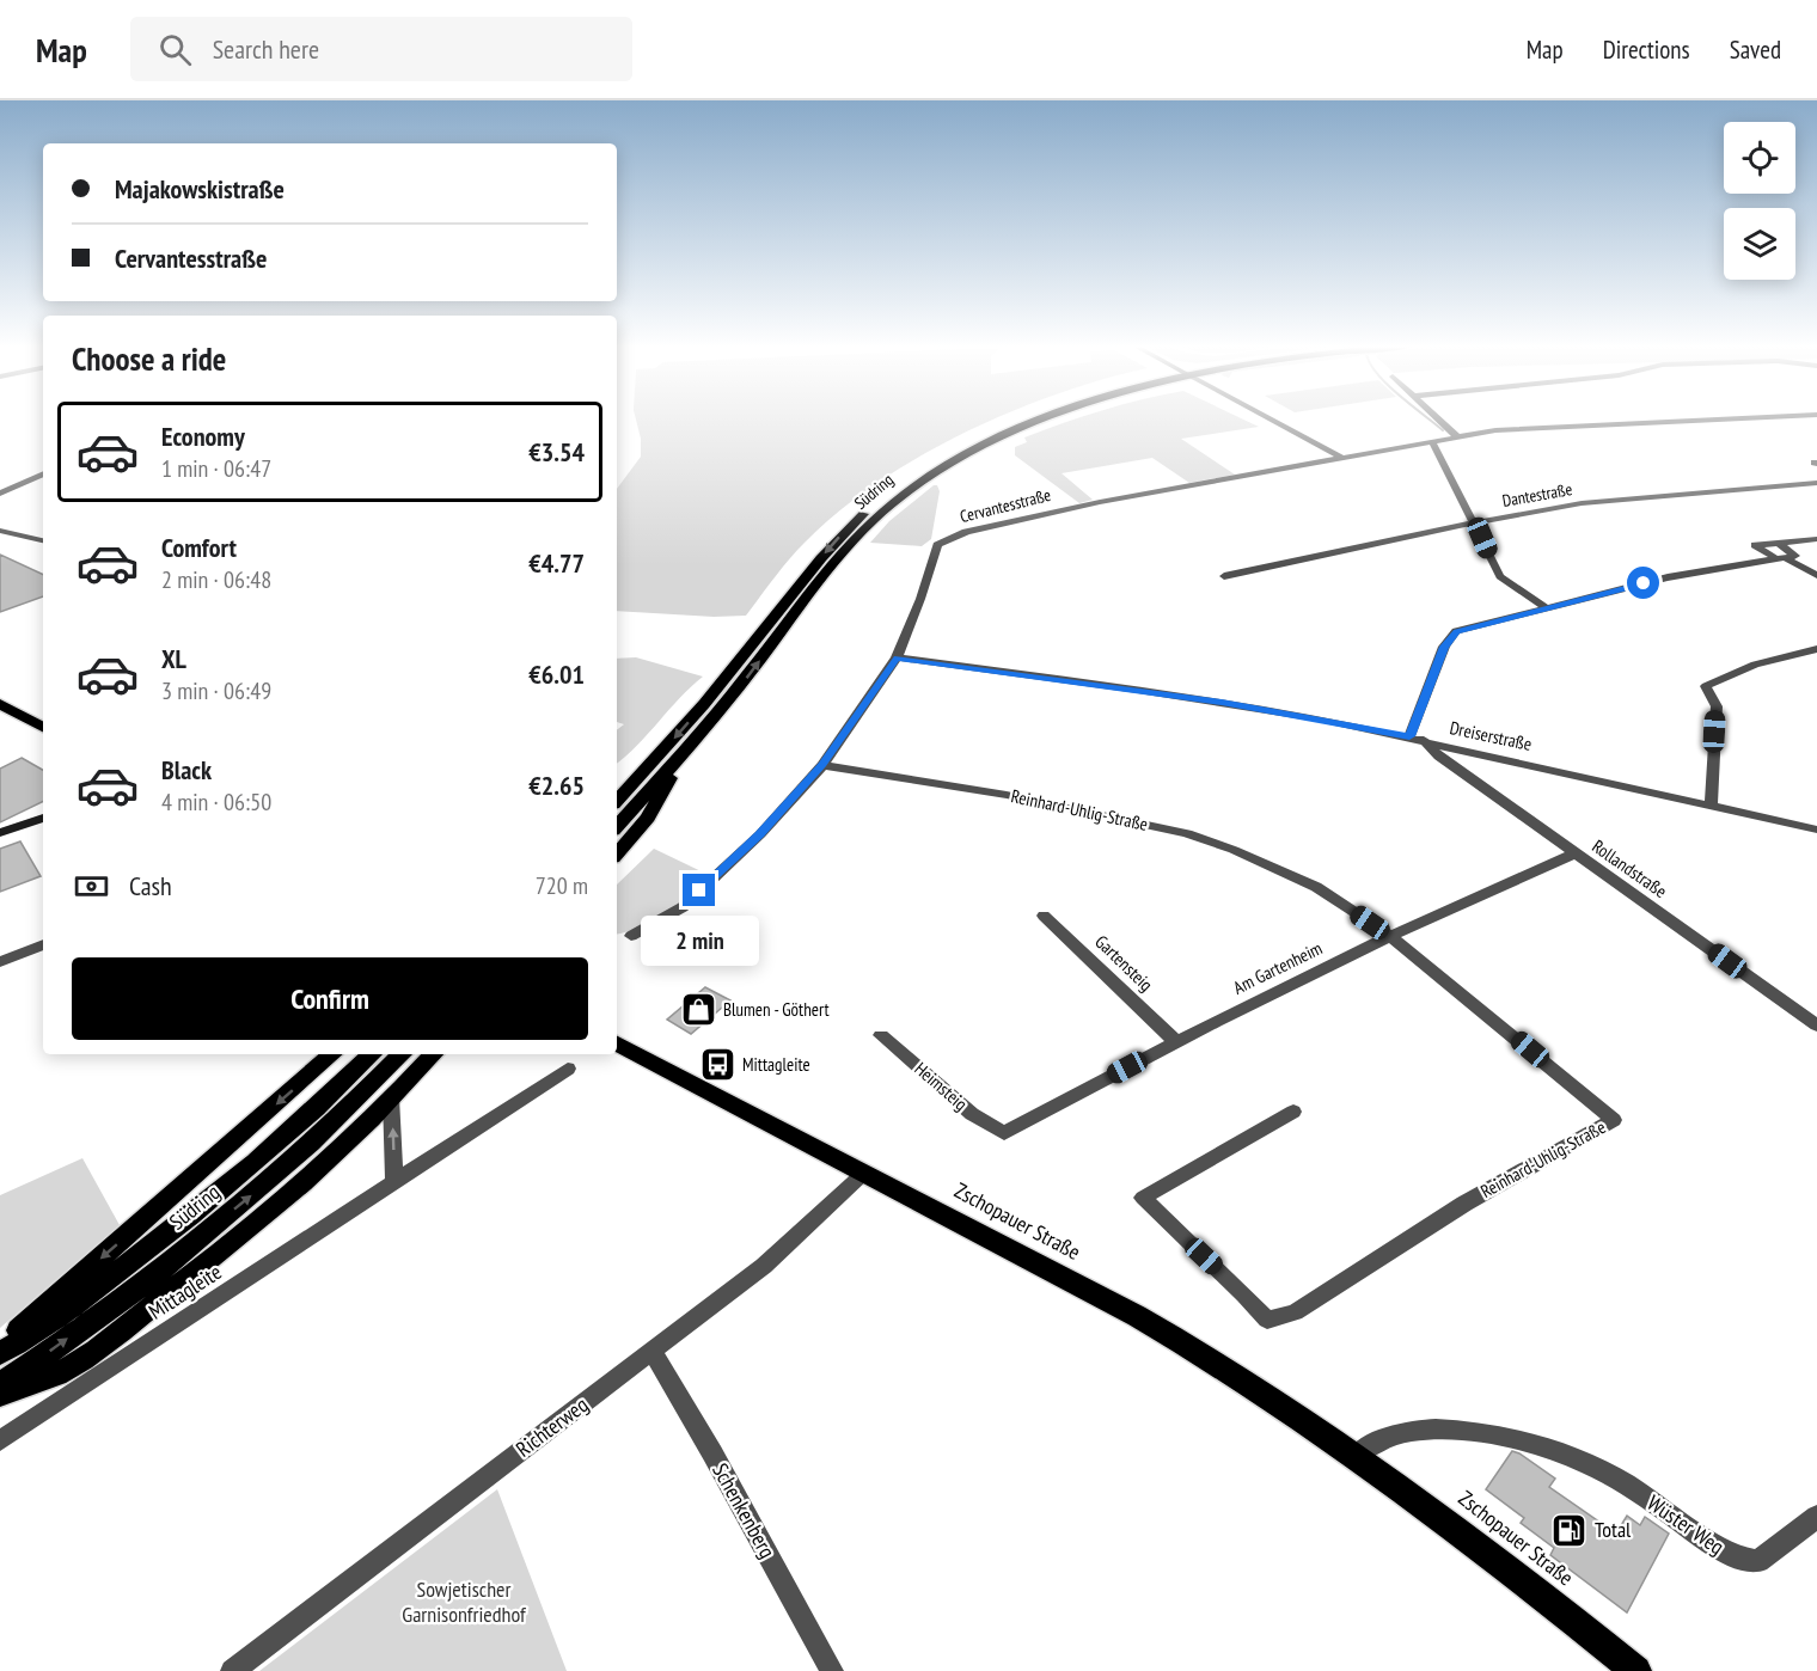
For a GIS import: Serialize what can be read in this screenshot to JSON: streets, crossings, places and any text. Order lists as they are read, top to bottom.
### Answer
{
  "streets": {
    "main road": ["Südring", "Zschopauer Straße"],
    "street": [
      "Dantestraße",
      "Cervantesstraße",
      "Dreiserstraße",
      "Reinhard-Uhlig-Straße",
      "Rollandstraße",
      "Gartensteig",
      "Am Gartenheim",
      "Heimsteig",
      "Mittagleite",
      "Richterweg",
      "Schenkenberg",
      "Wüster Weg"
    ]
  },
  "crossings": [
    ["Cervantesstraße", "Dreiserstraße"],
    ["Cervantesstraße", "Reinhard-Uhlig-Straße"],
    ["Dreiserstraße", "Rollandstraße"],
    ["Reinhard-Uhlig-Straße", "Am Gartenheim"],
    ["Rollandstraße", "Am Gartenheim"],
    ["Gartensteig", "Am Gartenheim"],
    ["Am Gartenheim", "Heimsteig"],
    ["Zschopauer Straße", "Richterweg"],
    ["Zschopauer Straße", "Wüster Weg"],
    ["Richterweg", "Schenkenberg"]
  ],
  "parks": ["Sowjetischer Garnisonfriedhof"],
  "places": {
    "shop": ["Blumen - Göthert"],
    "bus stop": ["Mittagleite"],
    "fuel station": ["Total"]
  },
  "page": {
    "header": "Map",
    "search": "Search here",
    "nav": ["Map", "Directions", "Saved"],
    "banner": ["Majakowskistraße", "Cervantesstraße"],
    "heading": "Choose a ride",
    "list": [
      {
        "name": "Economy",
        "note": "1 min · 06:47",
        "value": "€3.54"
      },
      {
        "name": "Comfort",
        "note": "2 min · 06:48",
        "value": "€4.77"
      },
      {
        "name": "XL",
        "note": "3 min · 06:49",
        "value": "€6.01"
      },
      {
        "name": "Black",
        "note": "4 min · 06:50",
        "value": "€2.65"
      }
    ],
    "pay": ["Cash", "720 m"],
    "bubble": "2 min",
    "buttons": "Confirm"
  }
}
